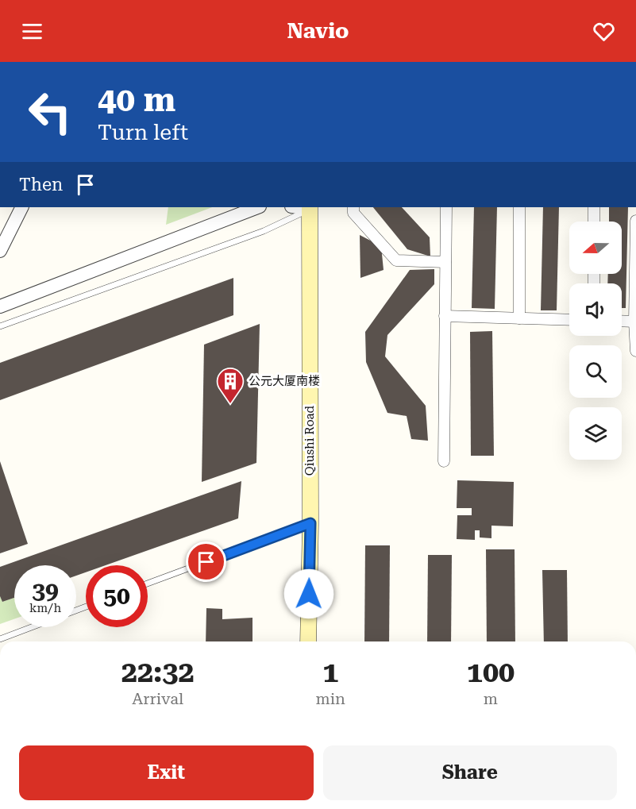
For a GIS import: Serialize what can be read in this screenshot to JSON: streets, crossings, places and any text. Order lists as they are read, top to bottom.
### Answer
{
  "streets": {
    "main road": ["Qiushi Road"]
  },
  "places": {
    "building": ["公元大厦南楼"]
  },
  "north": "left",
  "page": {
    "header": "Navio",
    "turn": ["40 m", "Turn left"],
    "then": "Then",
    "speed": "39 km/h",
    "limit": "50",
    "eta": [
      "22:32",
      "Arrival",
      "1",
      "min",
      "100",
      "m"
    ],
    "buttons": ["Exit", "Share"]
  }
}
